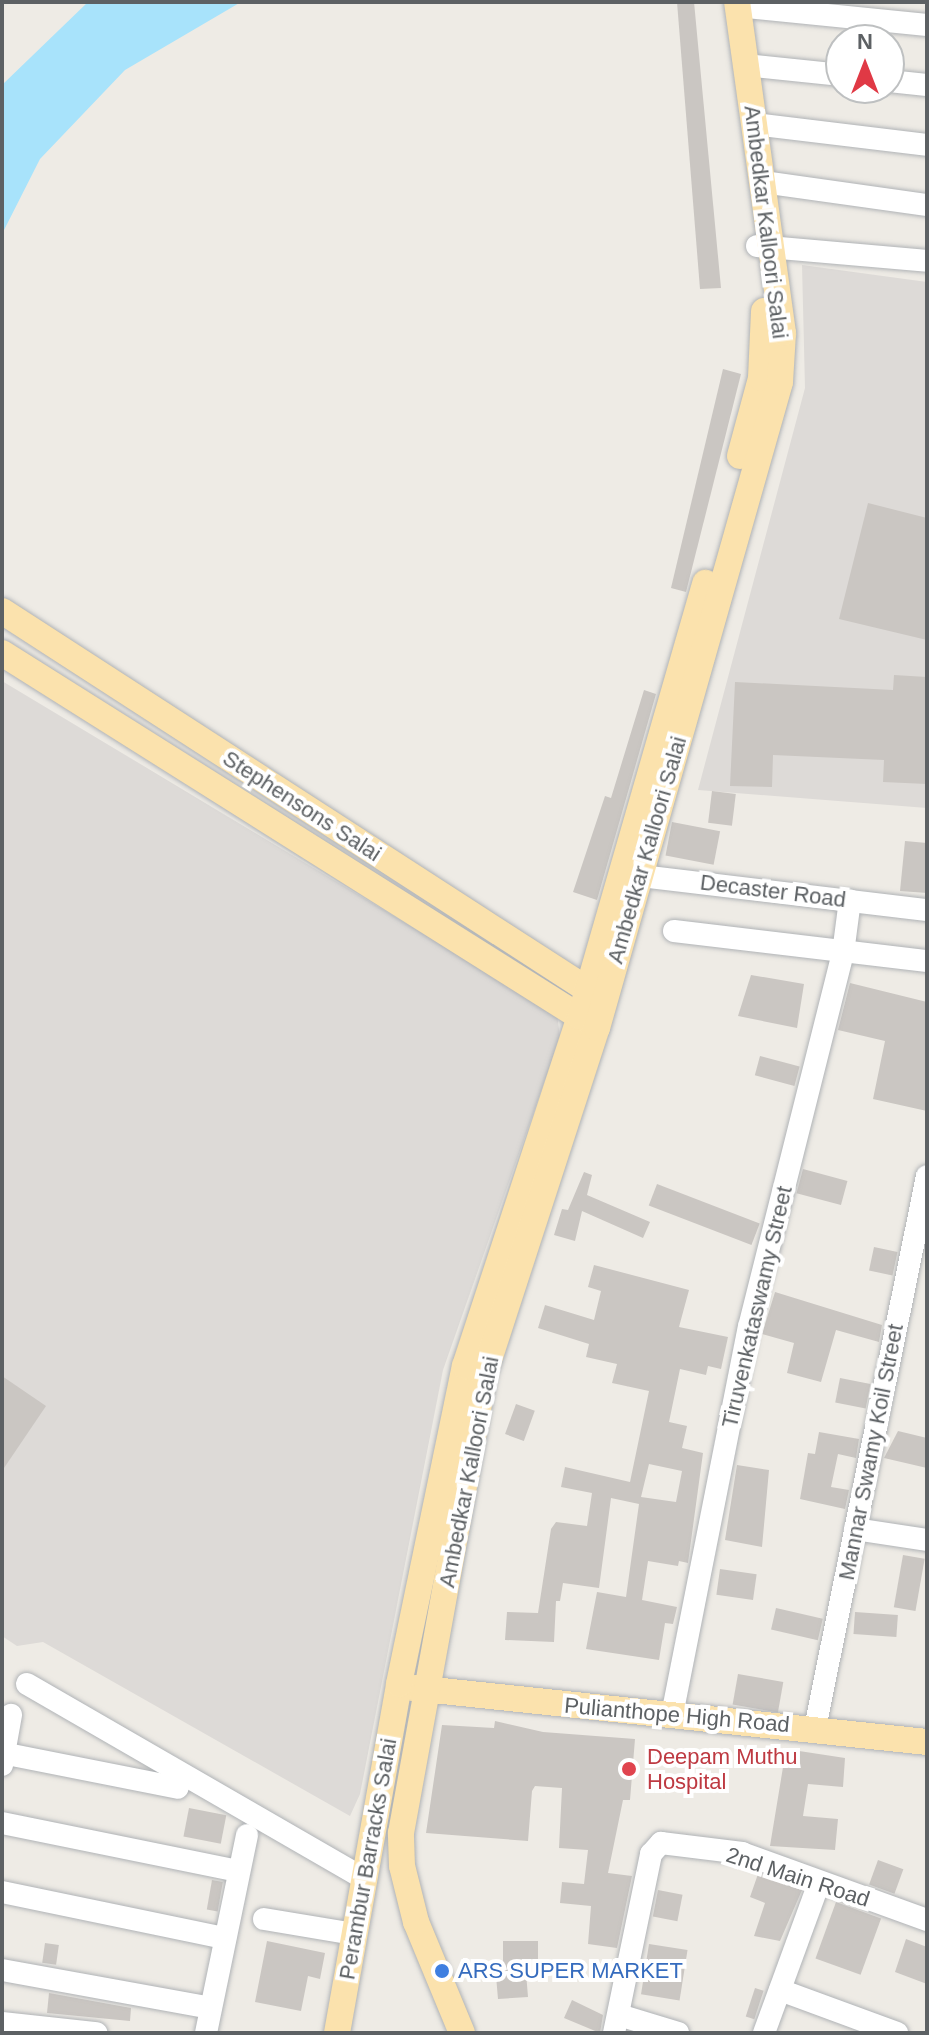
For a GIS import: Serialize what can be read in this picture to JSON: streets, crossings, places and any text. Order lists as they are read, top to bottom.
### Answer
{
  "streets": {
    "main road": [
      "Ambedkar Kalloori Salai",
      "Stephensons Salai",
      "Pulianthope High Road",
      "Perambur Barracks Salai"
    ],
    "street": [
      "Decaster Road",
      "Tiruvenkataswamy Street",
      "Mannar Swamy Koil Street",
      "2nd Main Road"
    ]
  },
  "crossings": [
    ["Ambedkar Kalloori Salai", "Stephensons Salai"],
    ["Ambedkar Kalloori Salai", "Decaster Road"],
    ["Ambedkar Kalloori Salai", "Pulianthope High Road"],
    ["Ambedkar Kalloori Salai", "Perambur Barracks Salai"],
    ["Decaster Road", "Tiruvenkataswamy Street"],
    ["Tiruvenkataswamy Street", "Pulianthope High Road"],
    ["Mannar Swamy Koil Street", "Pulianthope High Road"],
    ["Pulianthope High Road", "Perambur Barracks Salai"]
  ],
  "places": ["Deepam Muthu Hospital", "ARS SUPER MARKET"],
  "north": "top"
}
